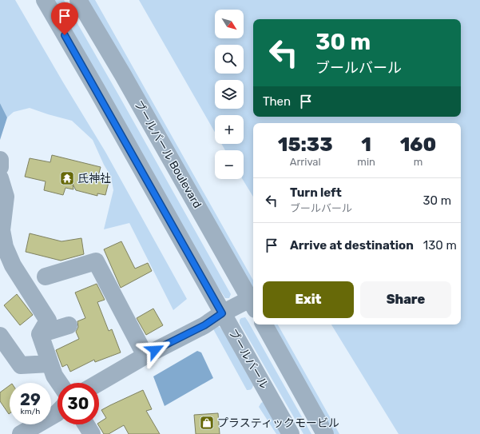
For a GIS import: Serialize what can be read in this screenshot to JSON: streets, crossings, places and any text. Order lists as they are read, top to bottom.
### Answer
{
  "streets": {
    "street": ["ブールバール Boulevard", "ブールバール"]
  },
  "places": {
    "temple": ["氏神社"],
    "shop": ["プラスティックモービル"]
  },
  "north": "bottom right",
  "page": {
    "map_buttons": ["+", "−"],
    "turn": ["30 m", "ブールバール"],
    "then": "Then",
    "eta": [
      "15:33",
      "Arrival",
      "1",
      "min",
      "160",
      "m"
    ],
    "list": [
      {
        "name": "Turn left",
        "note": "ブールバール",
        "value": "30 m"
      },
      {
        "name": "Arrive at destination",
        "value": "130 m"
      }
    ],
    "buttons": ["Exit", "Share"],
    "speed": "29 km/h",
    "limit": "30"
  }
}
